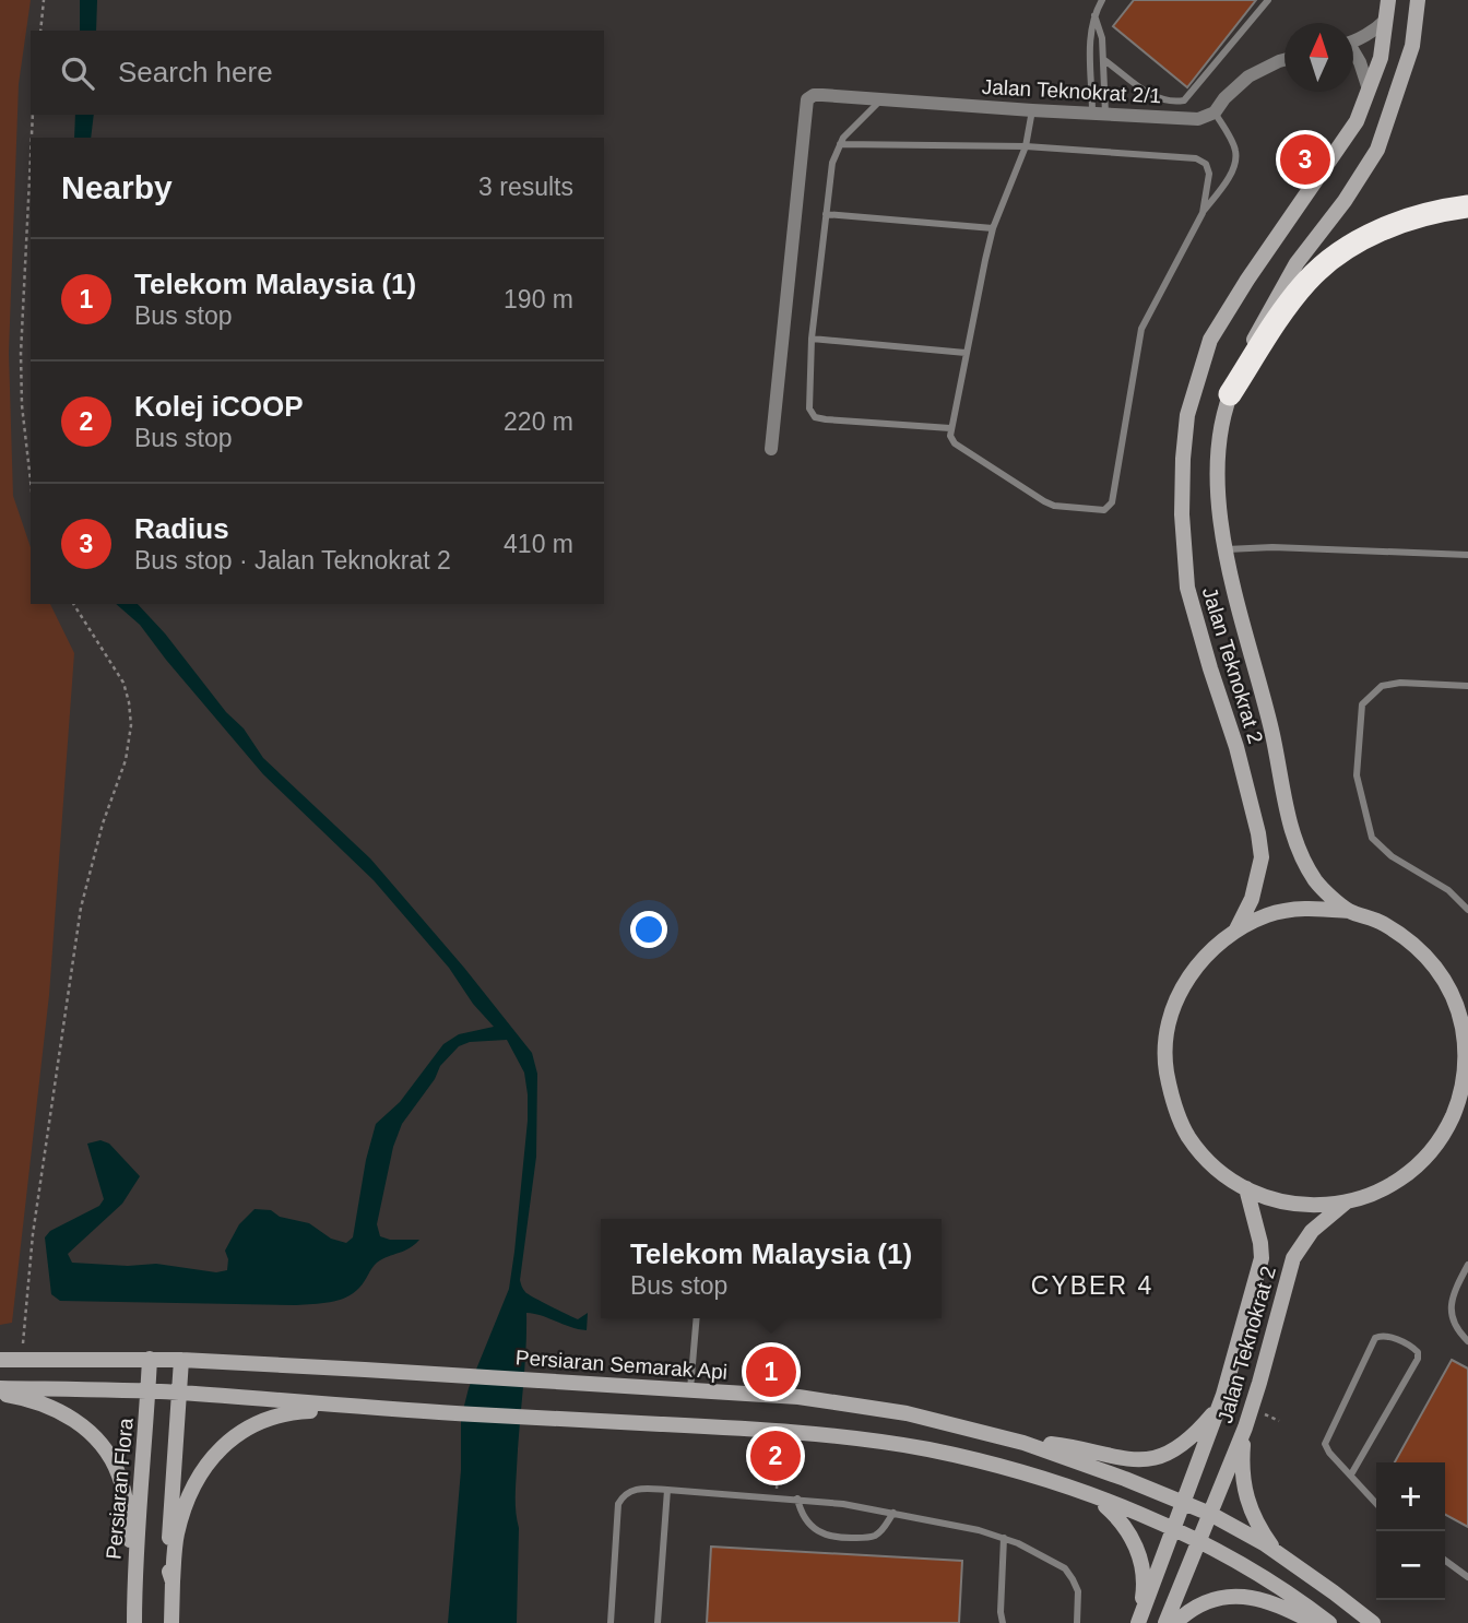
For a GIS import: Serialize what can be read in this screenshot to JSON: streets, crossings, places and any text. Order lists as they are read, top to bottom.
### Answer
{
  "streets": {
    "main road": ["Jalan Teknokrat 2", "Persiaran Semarak Api", "Persiaran Flora"],
    "street": ["Jalan Teknokrat 2/1"]
  },
  "crossings": [
    ["Jalan Teknokrat 2", "Persiaran Semarak Api"],
    ["Persiaran Semarak Api", "Persiaran Flora"]
  ],
  "districts": ["CYBER 4"],
  "north": "top",
  "page": {
    "search": "Search here",
    "pins": ["3", "1", "2"],
    "heading": ["Nearby", "3 results"],
    "list": [
      {
        "mark": "1",
        "name": "Telekom Malaysia (1)",
        "note": "Bus stop",
        "value": "190 m"
      },
      {
        "mark": "2",
        "name": "Kolej iCOOP",
        "note": "Bus stop",
        "value": "220 m"
      },
      {
        "mark": "3",
        "name": "Radius",
        "note": "Bus stop · Jalan Teknokrat 2",
        "value": "410 m"
      }
    ],
    "popup": ["Telekom Malaysia (1)", "Bus stop"],
    "map_buttons": ["+", "−"]
  }
}
